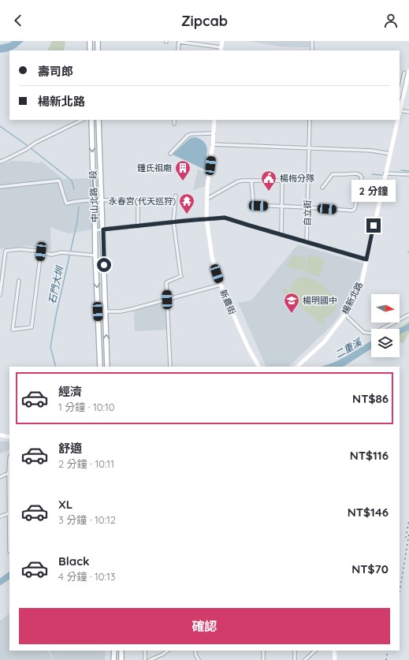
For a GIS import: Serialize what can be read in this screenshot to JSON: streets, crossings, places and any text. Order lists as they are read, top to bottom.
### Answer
{
  "streets": {
    "main road": ["中山北路一段"],
    "street": ["自立街", "楊新北路", "新農街"]
  },
  "water": ["石門大圳", "二重溪"],
  "places": {
    "building": ["鍾氏祖廟"],
    "public building": ["楊梅分隊"],
    "temple": ["永春宮(代天巡狩)"],
    "school or university": ["楊明國中"]
  },
  "north": "right",
  "page": {
    "header": "Zipcab",
    "banner": ["壽司郎", "楊新北路"],
    "bubble": "2 分鐘",
    "list": [
      {
        "name": "經濟",
        "note": "1 分鐘 · 10:10",
        "value": "NT$86"
      },
      {
        "name": "舒適",
        "note": "2 分鐘 · 10:11",
        "value": "NT$116"
      },
      {
        "name": "XL",
        "note": "3 分鐘 · 10:12",
        "value": "NT$146"
      },
      {
        "name": "Black",
        "note": "4 分鐘 · 10:13",
        "value": "NT$70"
      }
    ],
    "buttons": "確認"
  }
}
